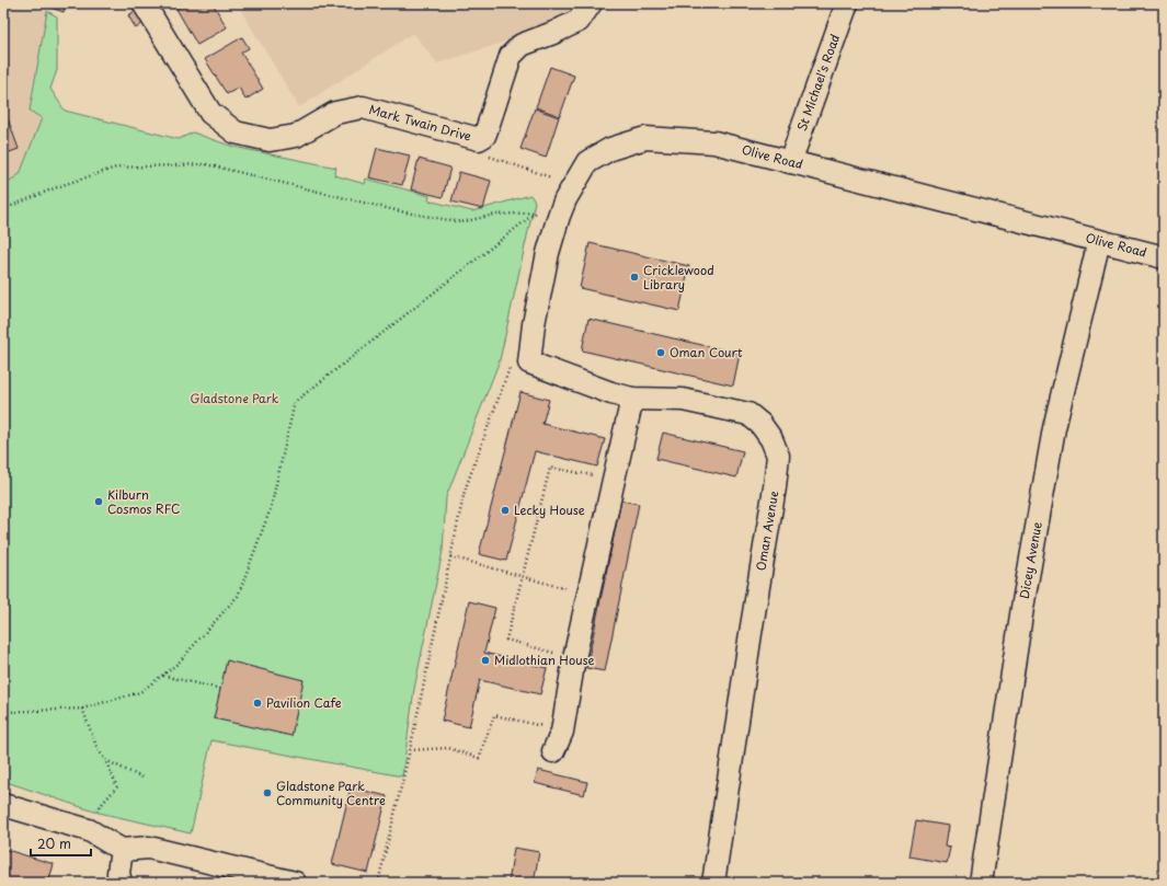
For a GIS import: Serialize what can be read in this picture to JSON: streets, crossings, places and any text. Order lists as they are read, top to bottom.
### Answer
{
  "streets": {
    "street": [
      "St Michael's Road",
      "Mark Twain Drive",
      "Olive Road",
      "Oman Avenue",
      "Dicey Avenue"
    ]
  },
  "crossings": [
    ["St Michael's Road", "Olive Road"],
    ["Olive Road", "Oman Avenue"],
    ["Olive Road", "Dicey Avenue"]
  ],
  "parks": ["Gladstone Park"],
  "places": [
    "Cricklewood Library",
    "Oman Court",
    "Kilburn Cosmos RFC",
    "Lecky House",
    "Midlothian House",
    "Pavilion Cafe",
    "Gladstone Park Community Centre"
  ],
  "scale_bar": "20 m"
}
